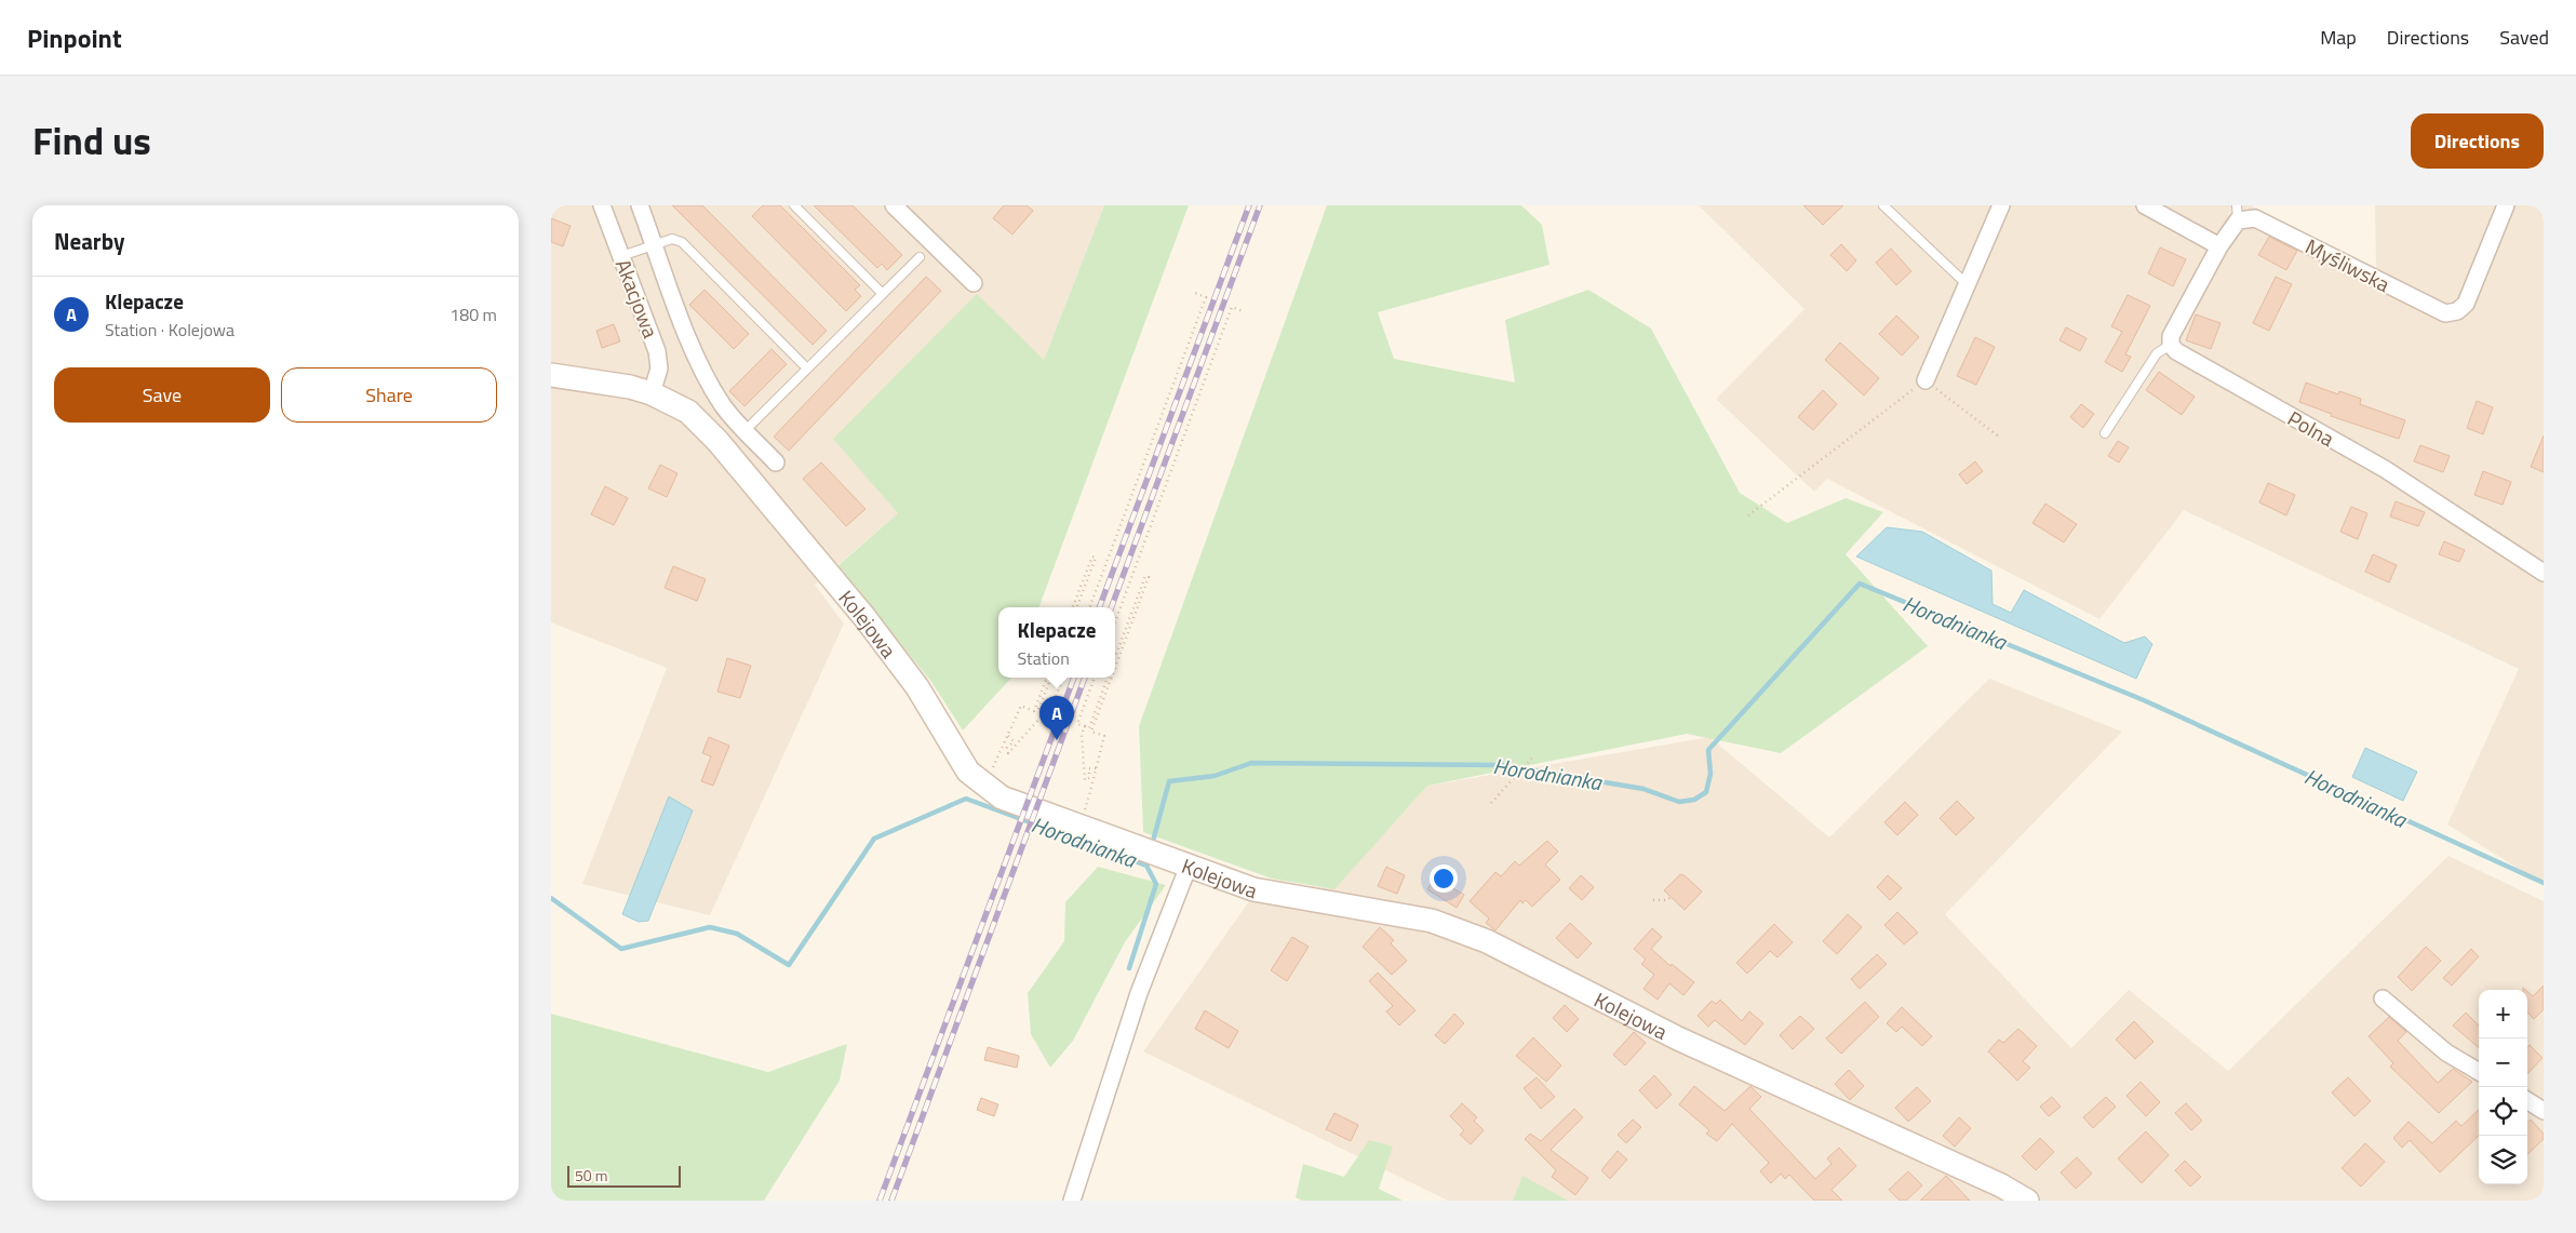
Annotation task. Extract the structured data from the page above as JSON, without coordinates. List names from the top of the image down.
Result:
{
  "streets": {
    "street": [
      "Myśliwska",
      "Akacjowa",
      "Polna",
      "Kolejowa"
    ]
  },
  "crossings": [
    ["Akacjowa", "Kolejowa"]
  ],
  "water": ["Horodnianka"],
  "scale_bar": "50 m",
  "page": {
    "header": "Pinpoint",
    "nav": ["Map", "Directions", "Saved"],
    "title": "Find us",
    "buttons": [
      "Directions",
      ["Save", "Share"]
    ],
    "heading": "Nearby",
    "list": [
      {
        "mark": "A",
        "name": "Klepacze",
        "note": "Station · Kolejowa",
        "value": "180 m"
      }
    ],
    "popup": ["Klepacze", "Station"],
    "pins": "A",
    "map_buttons": ["+", "−"],
    "scale": "50 m"
  }
}
